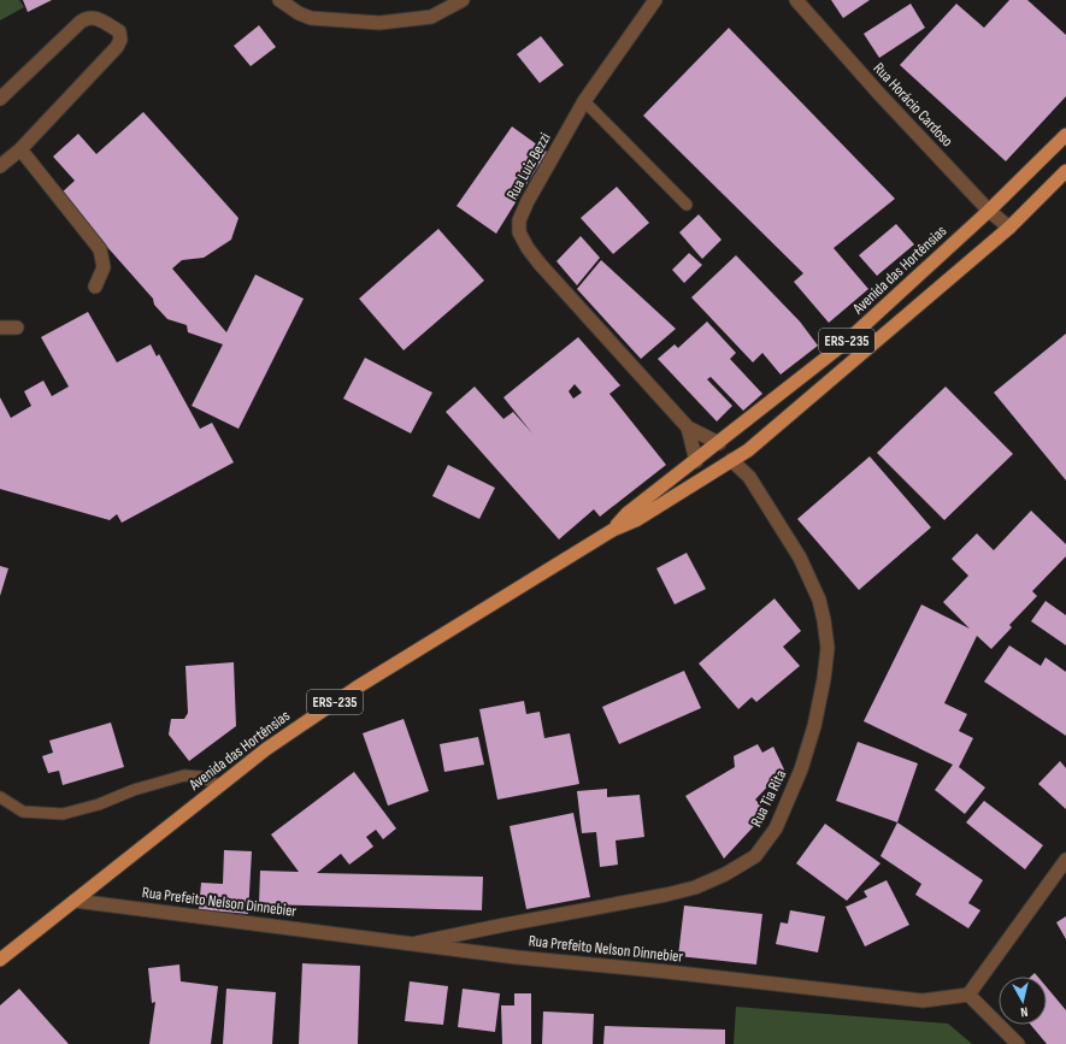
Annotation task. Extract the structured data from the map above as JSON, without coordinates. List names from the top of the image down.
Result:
{
  "streets": {
    "main road": ["Avenida das Hortênsias", "ERS-235"],
    "street": [
      "Rua Horácio Cardoso",
      "Rua Luiz Bezzi",
      "Rua Tia Rita",
      "Rua Prefeito Nelson Dinnebier"
    ]
  },
  "crossings": [
    ["Rua Horácio Cardoso", "Avenida das Hortênsias"],
    ["Rua Luiz Bezzi", "Avenida das Hortênsias"],
    ["Avenida das Hortênsias", "Rua Tia Rita"],
    ["Avenida das Hortênsias", "Rua Prefeito Nelson Dinnebier"],
    ["Rua Tia Rita", "Rua Prefeito Nelson Dinnebier"]
  ],
  "north": "bottom"
}
